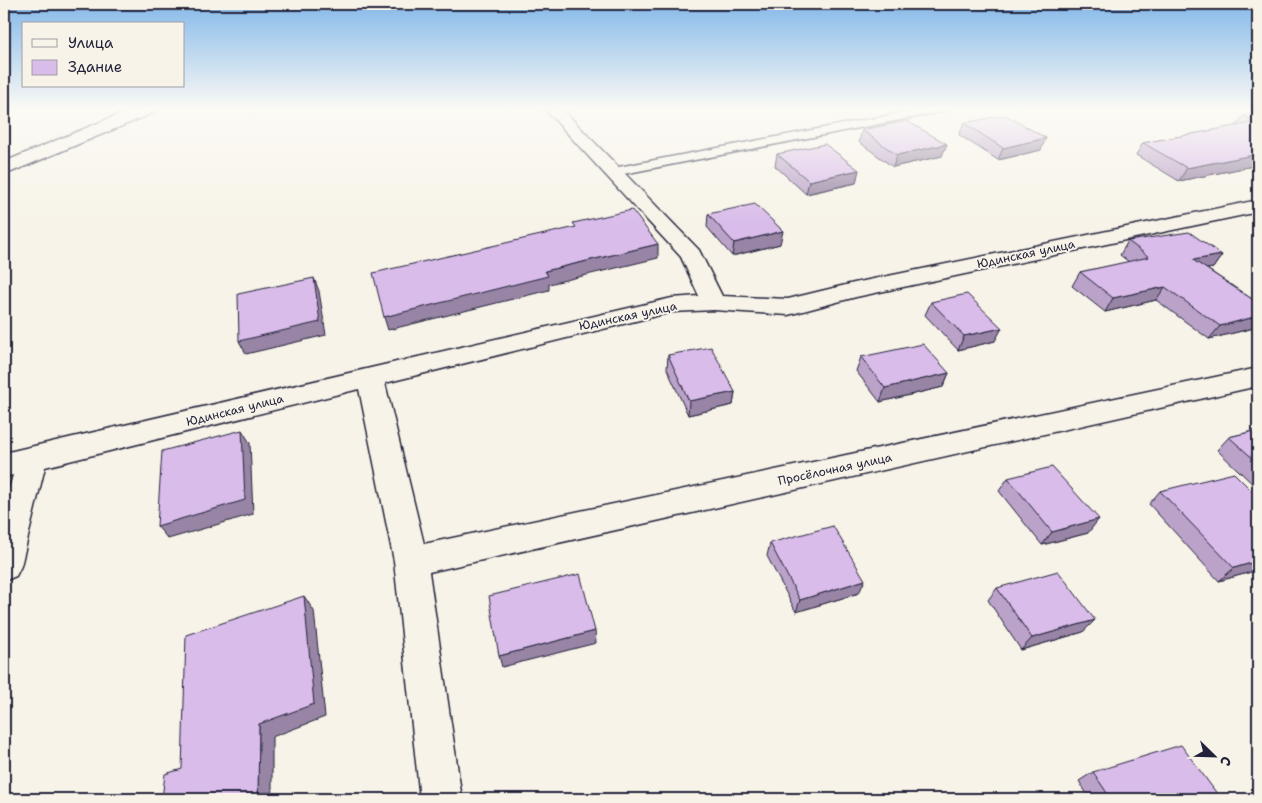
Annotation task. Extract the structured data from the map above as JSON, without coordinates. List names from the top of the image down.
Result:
{
  "streets": {
    "street": ["Юдинская улица", "Просёлочная улица"]
  },
  "legend": ["Улица", "Здание"],
  "north": "bottom right"
}
